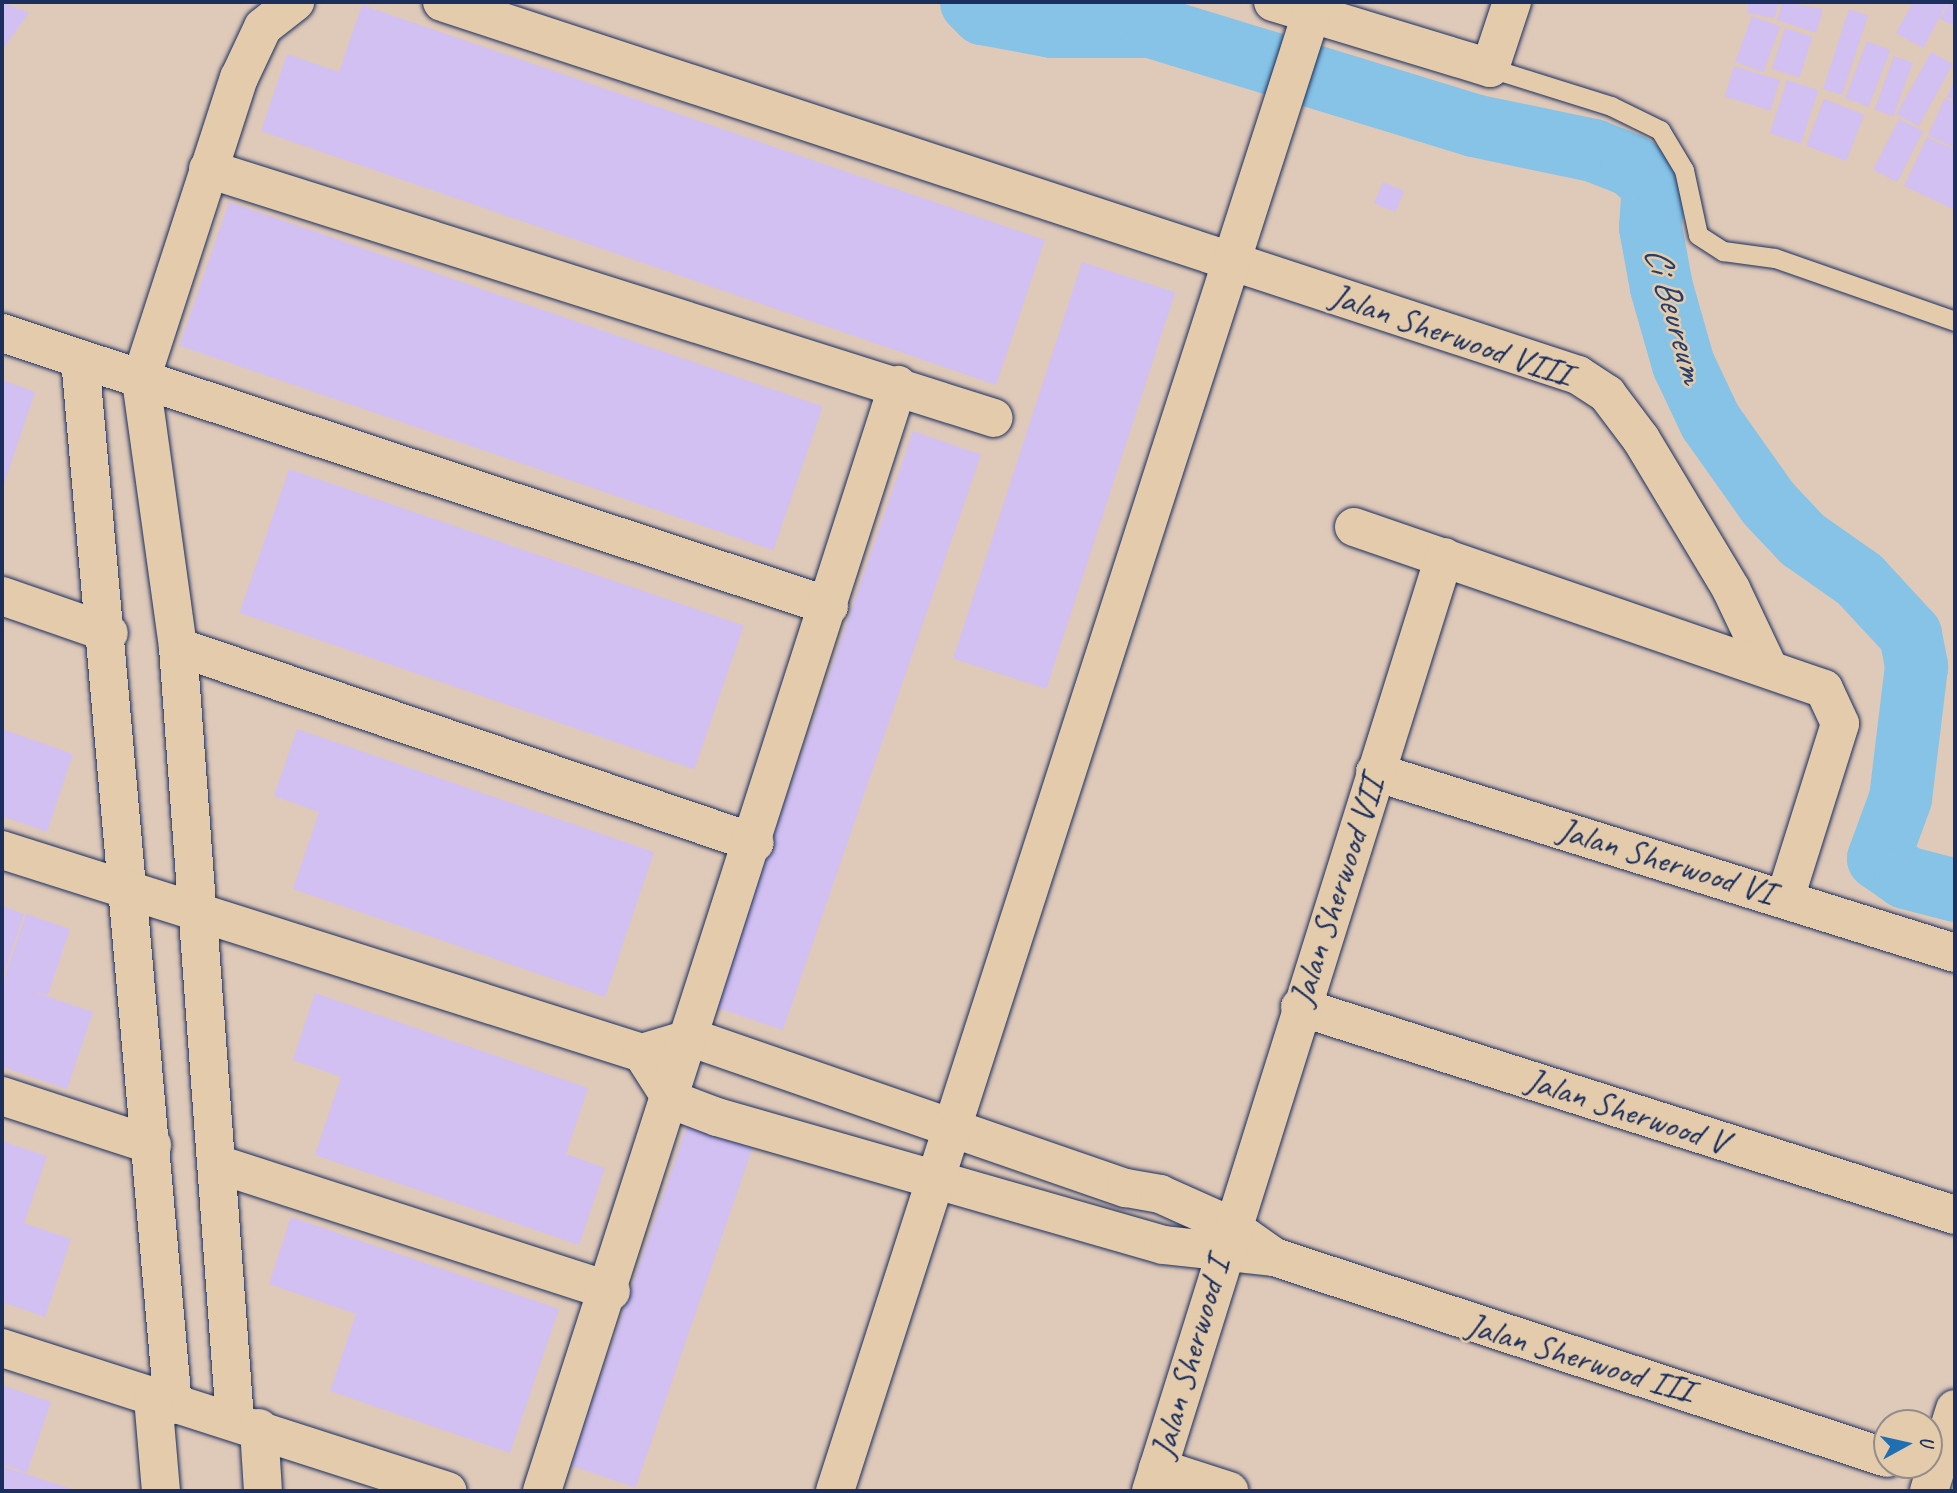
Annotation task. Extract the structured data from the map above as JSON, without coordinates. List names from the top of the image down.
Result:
{
  "streets": {
    "street": [
      "Jalan Sherwood VIII",
      "Jalan Sherwood VI",
      "Jalan Sherwood VII",
      "Jalan Sherwood V",
      "Jalan Sherwood I",
      "Jalan Sherwood III"
    ]
  },
  "crossings": [
    ["Jalan Sherwood VI", "Jalan Sherwood VII"],
    ["Jalan Sherwood VII", "Jalan Sherwood V"],
    ["Jalan Sherwood VII", "Jalan Sherwood I"],
    ["Jalan Sherwood VII", "Jalan Sherwood III"],
    ["Jalan Sherwood I", "Jalan Sherwood III"]
  ],
  "water": ["Ci Beureum"],
  "north": "right"
}
